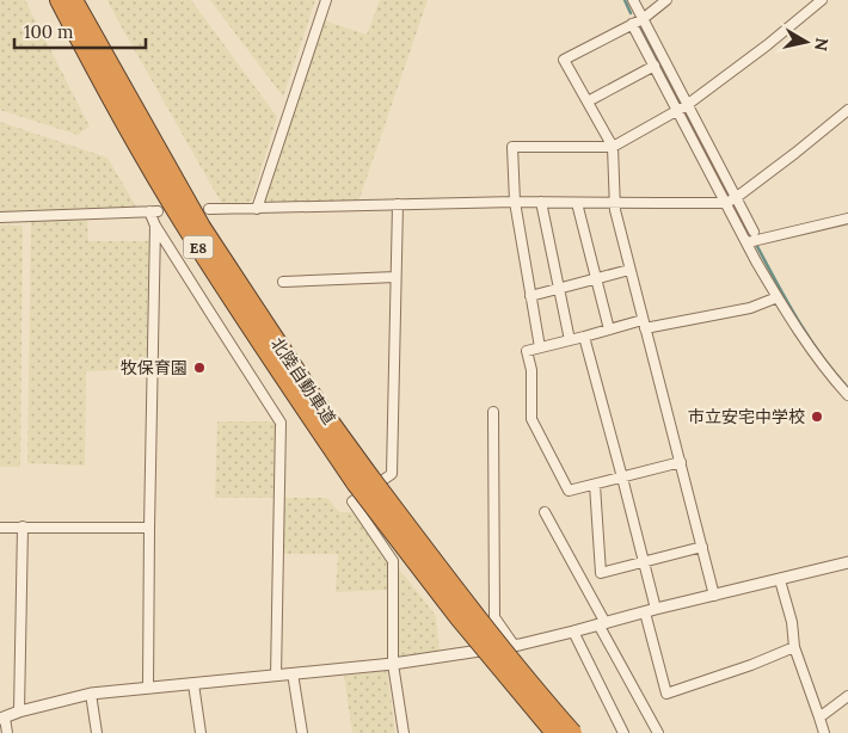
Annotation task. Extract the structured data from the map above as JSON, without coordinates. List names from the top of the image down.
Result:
{
  "streets": {
    "highway": ["E8", "北陸自動車道"]
  },
  "places": ["牧保育園", "市立安宅中学校"],
  "scale_bar": "100 m",
  "north": "right"
}
